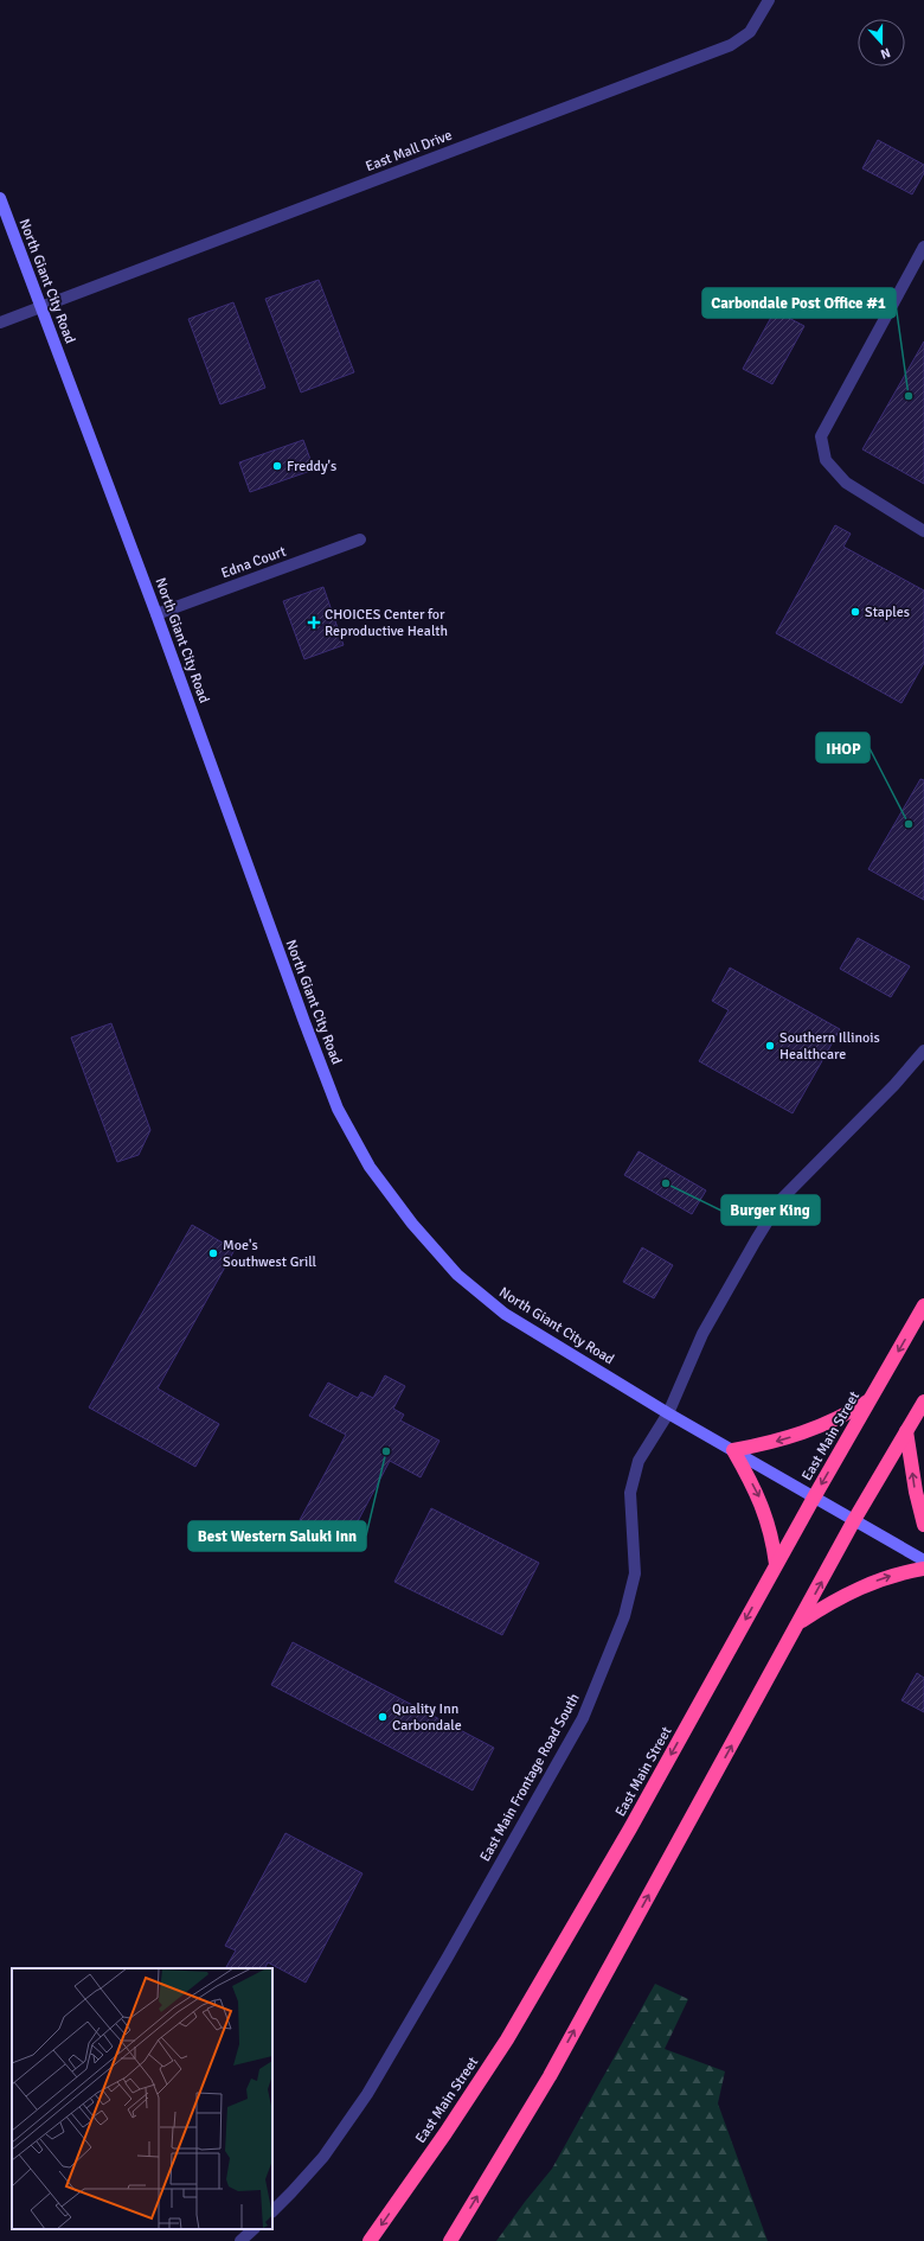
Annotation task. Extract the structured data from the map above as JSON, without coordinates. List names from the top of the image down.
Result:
{
  "streets": {
    "highway": ["East Main Street"],
    "street": [
      "East Mall Drive",
      "North Giant City Road",
      "Edna Court",
      "East Main Frontage Road South"
    ]
  },
  "crossings": [
    ["East Mall Drive", "North Giant City Road"],
    ["North Giant City Road", "Edna Court"],
    ["North Giant City Road", "East Main Street"],
    ["North Giant City Road", "East Main Frontage Road South"]
  ],
  "places": {
    "other": [
      "Carbondale Post Office #1",
      "Freddy's",
      "Staples",
      "IHOP",
      "Southern Illinois Healthcare",
      "Burger King",
      "Moe's Southwest Grill",
      "Best Western Saluki Inn",
      "Quality Inn Carbondale"
    ],
    "health": ["CHOICES Center for Reproductive Health"]
  },
  "north": "bottom"
}
